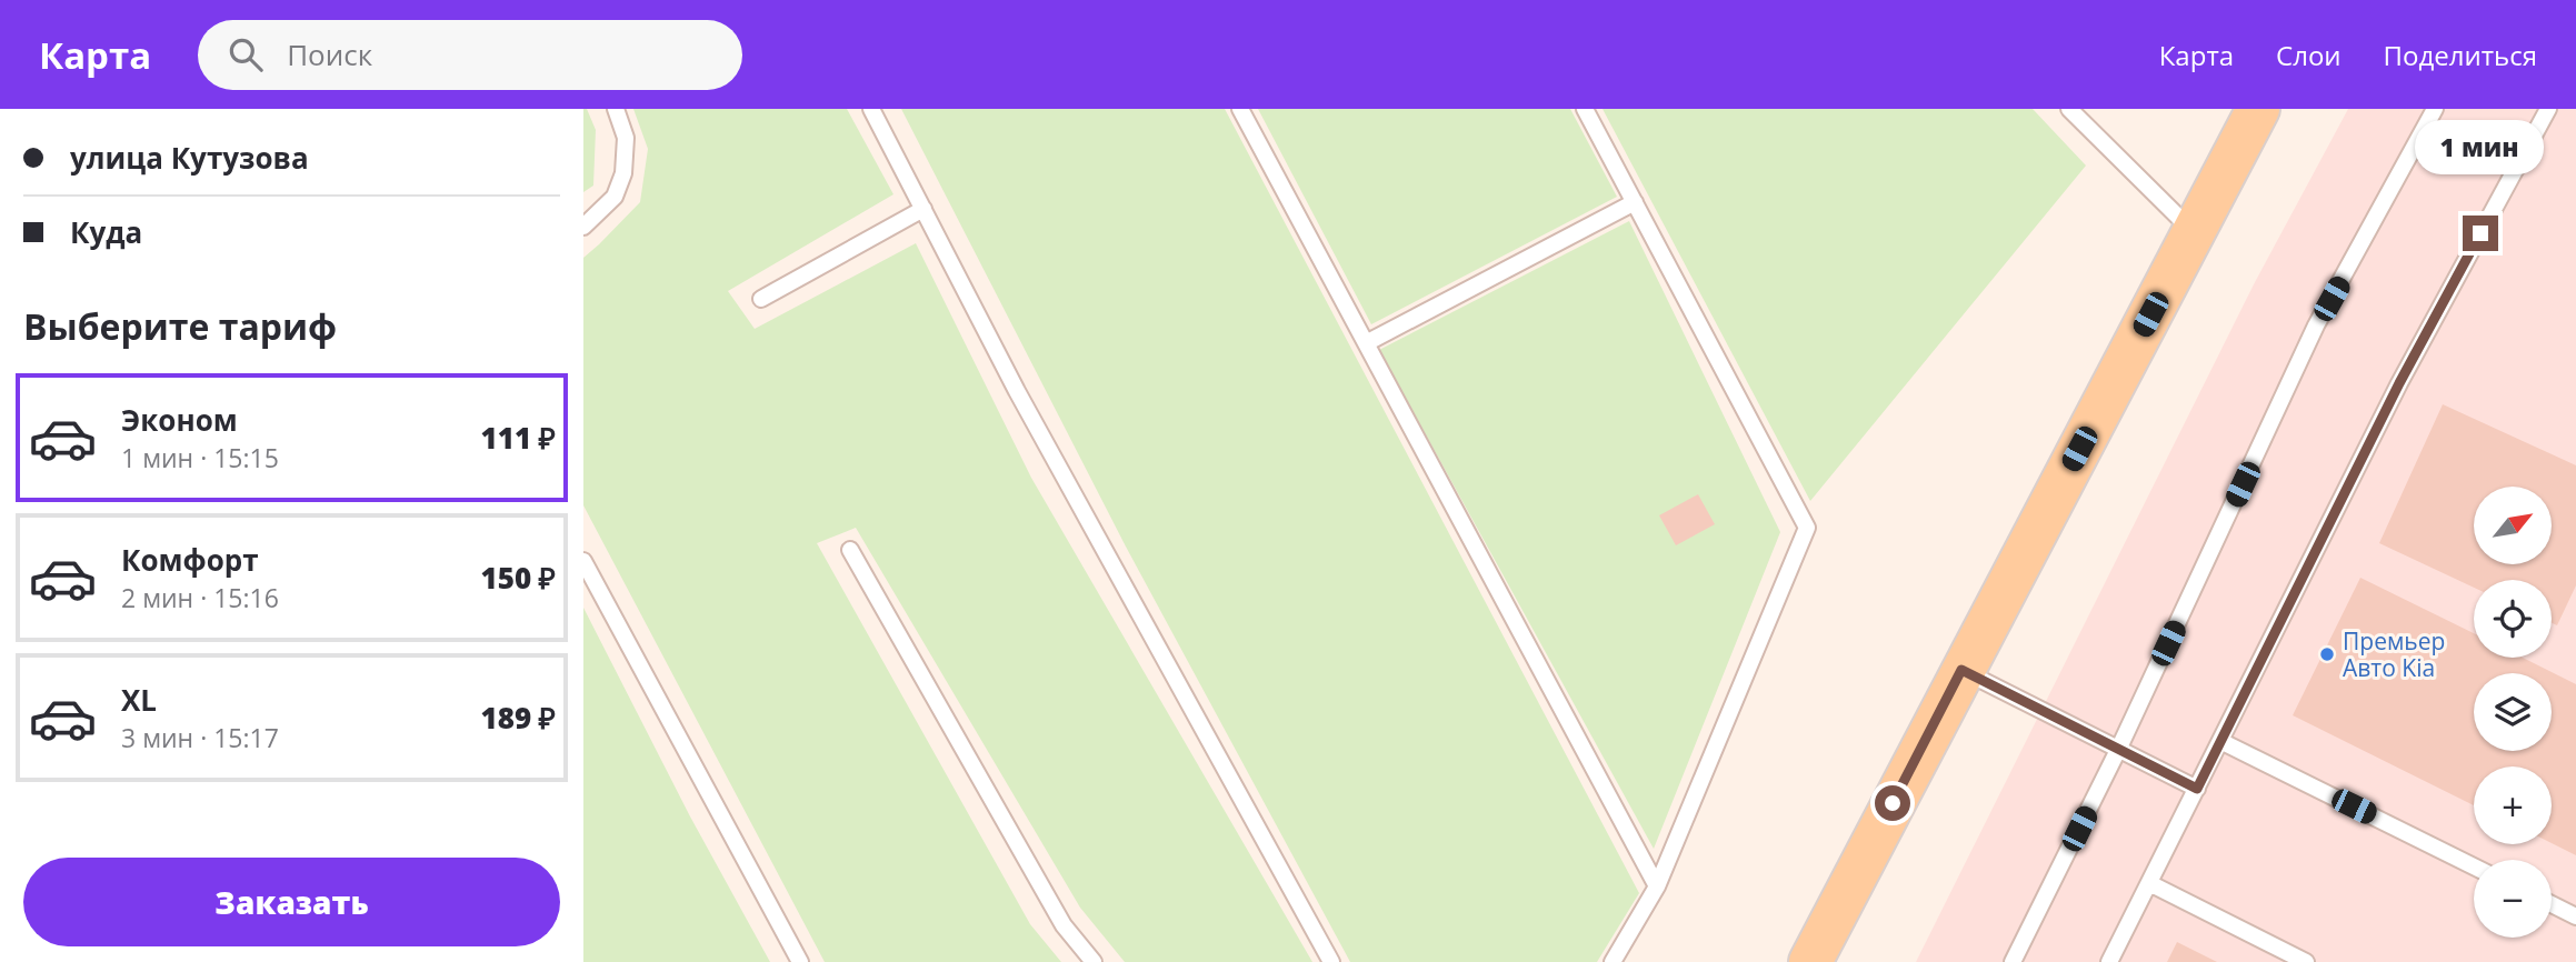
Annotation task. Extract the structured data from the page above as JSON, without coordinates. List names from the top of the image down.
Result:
{
  "places": ["Премьер Авто Kia"],
  "north": "top right",
  "page": {
    "header": "Карта",
    "search": "Поиск",
    "nav": ["Карта", "Слои", "Поделиться"],
    "banner": ["улица Кутузова", "Куда"],
    "bubble": "1 мин",
    "heading": "Выберите тариф",
    "list": [
      {
        "name": "Эконом",
        "note": "1 мин · 15:15",
        "value": "111 ₽"
      },
      {
        "name": "Комфорт",
        "note": "2 мин · 15:16",
        "value": "150 ₽"
      },
      {
        "name": "XL",
        "note": "3 мин · 15:17",
        "value": "189 ₽"
      }
    ],
    "map_buttons": ["+", "−"],
    "buttons": "Заказать"
  }
}
